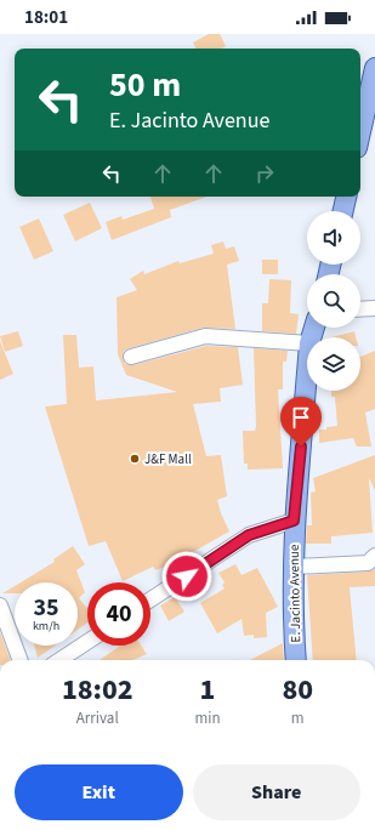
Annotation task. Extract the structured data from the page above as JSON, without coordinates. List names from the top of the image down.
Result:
{
  "streets": {
    "main road": ["E. Jacinto Avenue"]
  },
  "places": ["J&F Mall"],
  "page": {
    "status": "18:01",
    "turn": ["50 m", "E. Jacinto Avenue"],
    "speed": "35 km/h",
    "limit": "40",
    "eta": [
      "18:02",
      "Arrival",
      "1",
      "min",
      "80",
      "m"
    ],
    "buttons": ["Exit", "Share"]
  }
}
